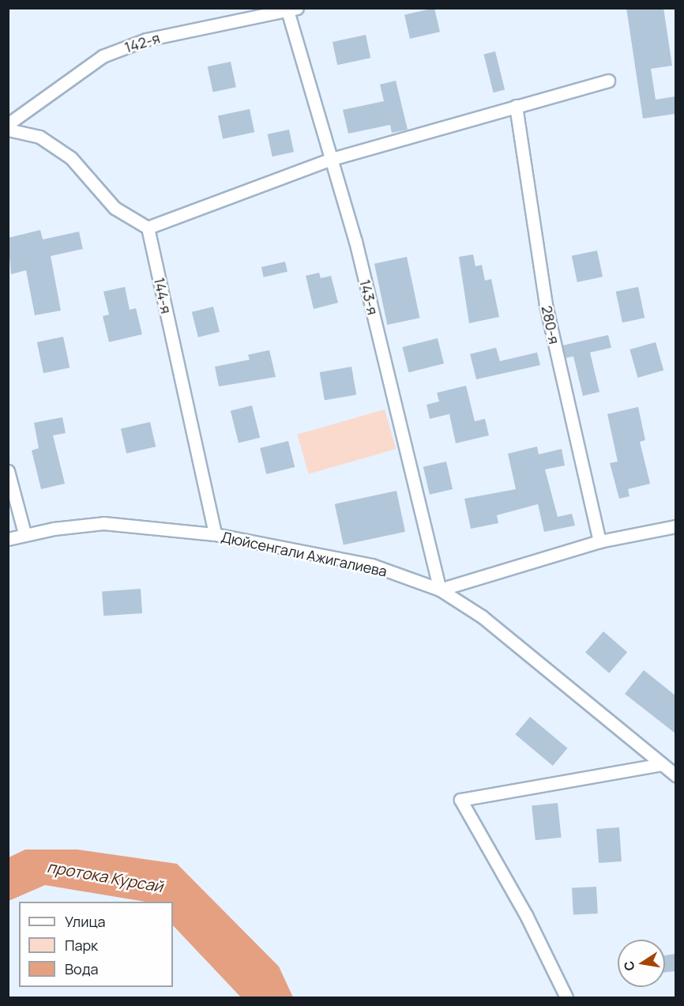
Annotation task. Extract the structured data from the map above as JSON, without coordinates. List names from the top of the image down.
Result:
{
  "streets": {
    "street": [
      "142-я",
      "144-я",
      "143-я",
      "280-я",
      "Дюйсенгали Ажигалиева"
    ]
  },
  "crossings": [
    ["142-я", "143-я"],
    ["144-я", "Дюйсенгали Ажигалиева"],
    ["143-я", "Дюйсенгали Ажигалиева"]
  ],
  "water": ["протока Курсай"],
  "legend": ["Улица", "Парк", "Вода"],
  "north": "left"
}
